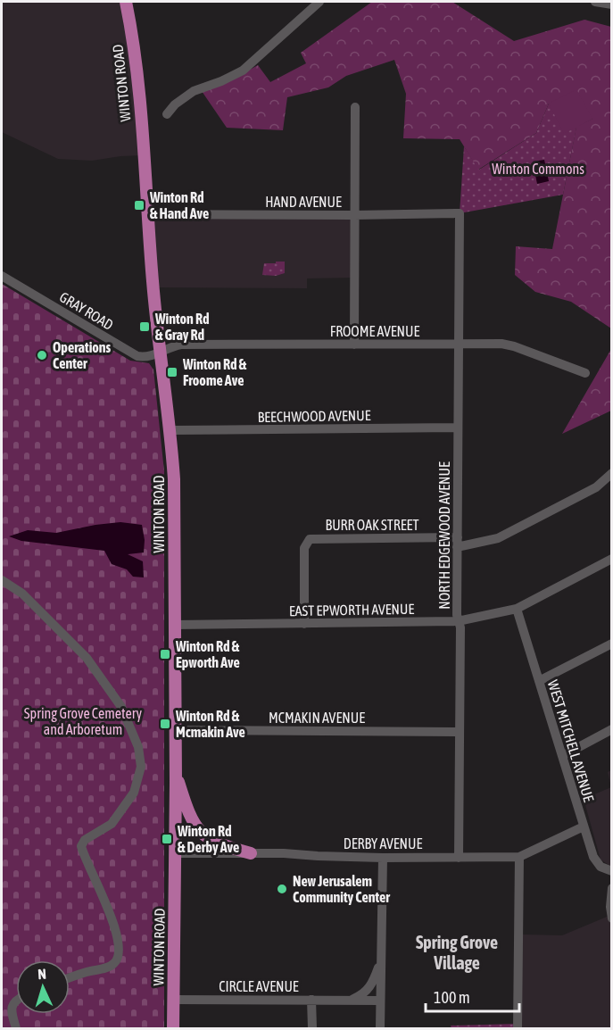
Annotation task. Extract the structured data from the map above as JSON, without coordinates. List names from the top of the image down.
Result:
{
  "streets": {
    "main road": ["WINTON ROAD"],
    "street": [
      "HAND AVENUE",
      "GRAY ROAD",
      "FROOME AVENUE",
      "BEECHWOOD AVENUE",
      "BURR OAK STREET",
      "NORTH EDGEWOOD AVENUE",
      "EAST EPWORTH AVENUE",
      "MCMAKIN AVENUE",
      "WEST MITCHELL AVENUE",
      "DERBY AVENUE",
      "CIRCLE AVENUE"
    ]
  },
  "crossings": [
    ["WINTON ROAD", "HAND AVENUE"],
    ["WINTON ROAD", "GRAY ROAD"],
    ["WINTON ROAD", "FROOME AVENUE"],
    ["WINTON ROAD", "BEECHWOOD AVENUE"],
    ["WINTON ROAD", "EAST EPWORTH AVENUE"],
    ["WINTON ROAD", "MCMAKIN AVENUE"],
    ["WINTON ROAD", "DERBY AVENUE"],
    ["WINTON ROAD", "CIRCLE AVENUE"],
    ["HAND AVENUE", "NORTH EDGEWOOD AVENUE"],
    ["GRAY ROAD", "FROOME AVENUE"],
    ["FROOME AVENUE", "NORTH EDGEWOOD AVENUE"],
    ["BEECHWOOD AVENUE", "NORTH EDGEWOOD AVENUE"],
    ["BURR OAK STREET", "NORTH EDGEWOOD AVENUE"],
    ["BURR OAK STREET", "EAST EPWORTH AVENUE"],
    ["NORTH EDGEWOOD AVENUE", "EAST EPWORTH AVENUE"],
    ["NORTH EDGEWOOD AVENUE", "MCMAKIN AVENUE"],
    ["NORTH EDGEWOOD AVENUE", "DERBY AVENUE"],
    ["EAST EPWORTH AVENUE", "WEST MITCHELL AVENUE"],
    ["WEST MITCHELL AVENUE", "DERBY AVENUE"],
    ["DERBY AVENUE", "CIRCLE AVENUE"]
  ],
  "districts": ["Spring Grove Village"],
  "parks": ["Winton Commons", "Spring Grove Cemetery and Arboretum"],
  "places": {
    "transit": [
      "Winton Rd & Hand Ave",
      "Winton Rd & Gray Rd",
      "Winton Rd & Froome Ave",
      "Winton Rd & Epworth Ave",
      "Winton Rd & Mcmakin Ave",
      "Winton Rd & Derby Ave"
    ],
    "other": ["Operations Center", "New Jerusalem Community Center"]
  },
  "scale_bar": "100 m",
  "north": "top"
}
